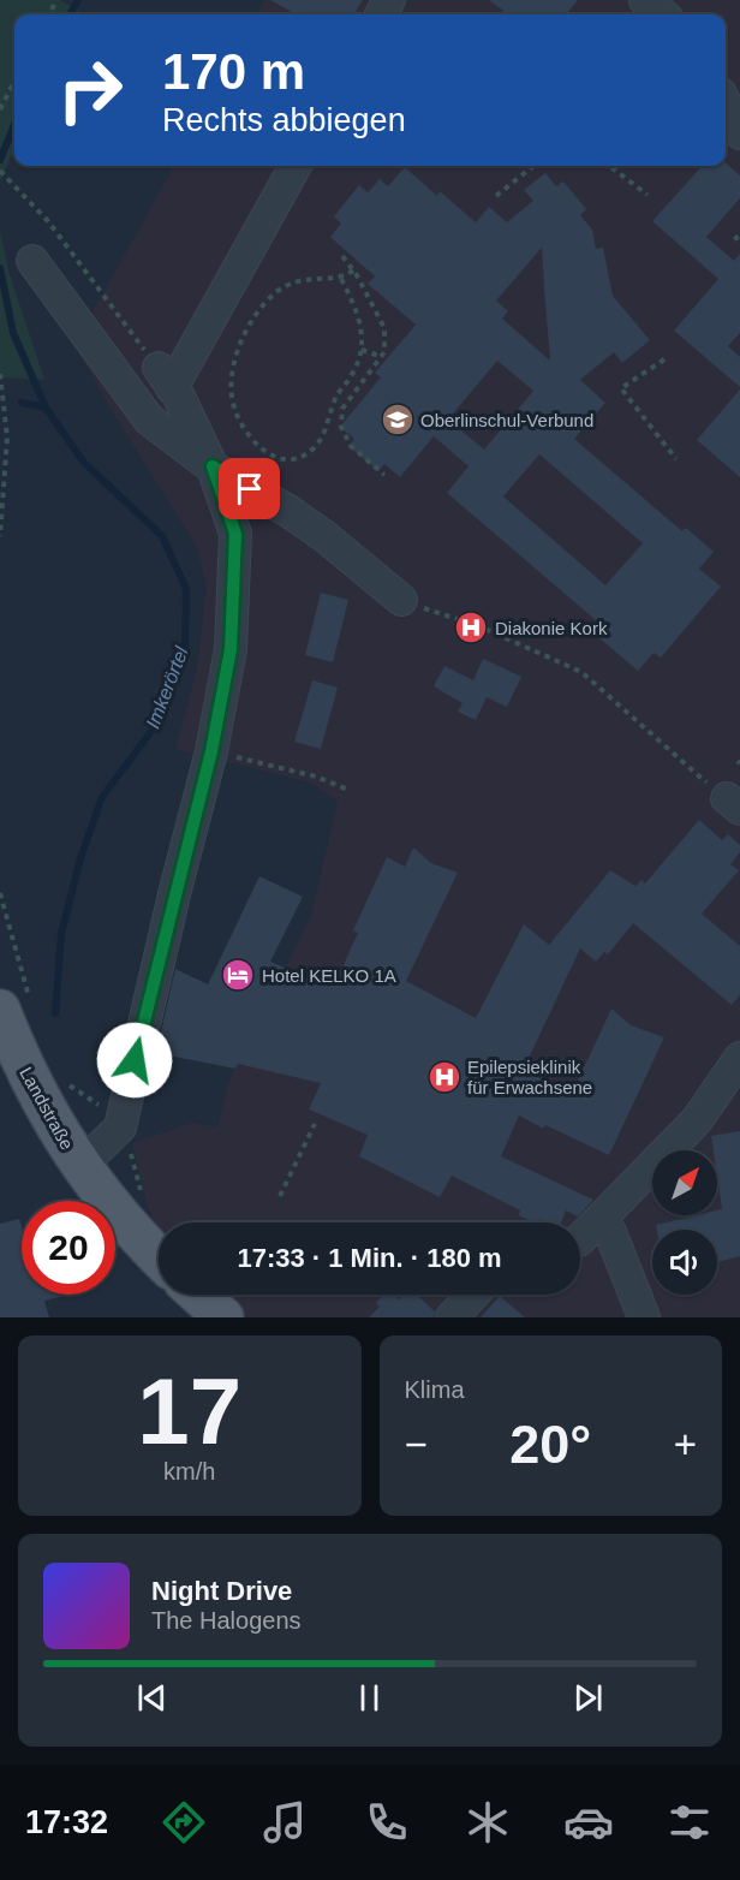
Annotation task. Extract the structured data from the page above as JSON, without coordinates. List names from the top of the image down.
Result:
{
  "streets": {
    "main road": ["Landstraße"]
  },
  "water": ["Imkerörtel"],
  "places": {
    "school or university": ["Oberlinschul-Verbund"],
    "hospital": ["Diakonie Kork", "Epilepsieklinik für Erwachsene"],
    "hotel": ["Hotel KELKO 1A"]
  },
  "north": "top right",
  "page": {
    "turn": ["170 m", "Rechts abbiegen"],
    "limit": "20",
    "trip": "17:33 · 1 Min. · 180 m",
    "tile": [
      ["17", "km/h"],
      "Klima"
    ],
    "heat": ["−", "20°", "+"],
    "song": ["Night Drive", "The Halogens"],
    "tabs": "17:32"
  }
}
